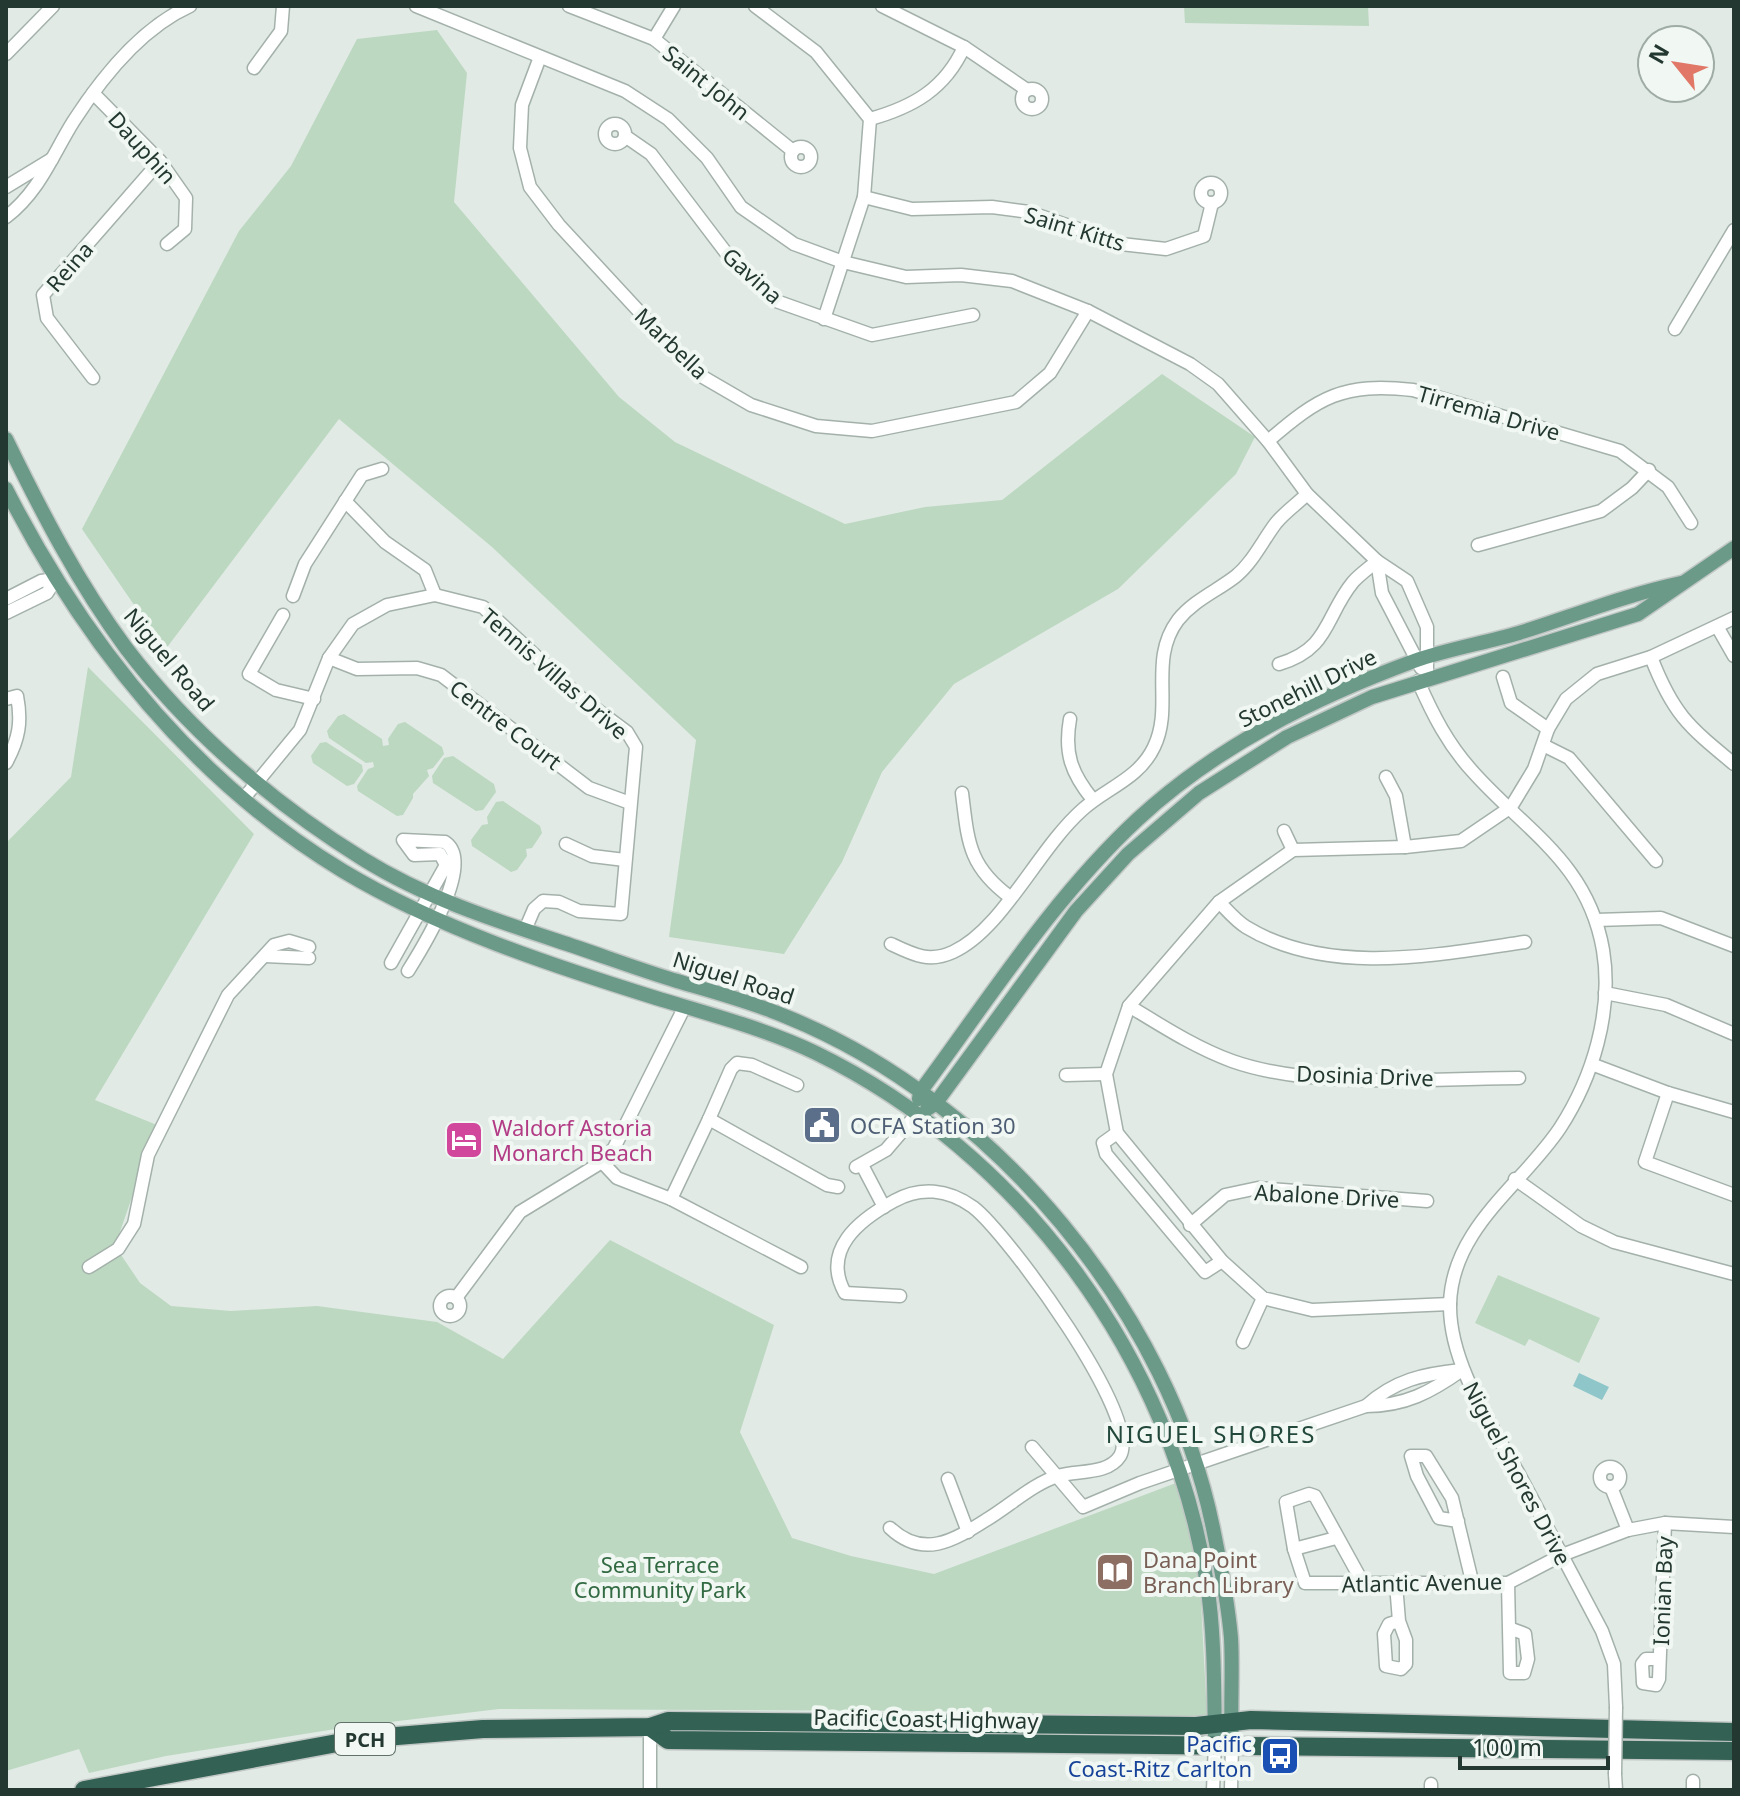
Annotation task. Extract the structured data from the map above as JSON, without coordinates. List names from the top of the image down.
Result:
{
  "streets": {
    "highway": ["Pacific Coast Highway", "PCH"],
    "main road": ["Niguel Road", "Stonehill Drive"],
    "street": [
      "Saint John",
      "Dauphin",
      "Saint Kitts",
      "Reina",
      "Gavina",
      "Marbella",
      "Tirremia Drive",
      "Tennis Villas Drive",
      "Centre Court",
      "Dosinia Drive",
      "Abalone Drive",
      "Niguel Shores Drive",
      "Atlantic Avenue",
      "Ionian Bay"
    ]
  },
  "crossings": [
    ["Dauphin", "Reina"],
    ["Niguel Road", "Tennis Villas Drive"],
    ["Niguel Road", "Stonehill Drive"],
    ["Niguel Road", "Pacific Coast Highway"],
    ["Tennis Villas Drive", "Centre Court"],
    ["Stonehill Drive", "Niguel Shores Drive"],
    ["Niguel Shores Drive", "Atlantic Avenue"],
    ["Atlantic Avenue", "Ionian Bay"]
  ],
  "districts": ["NIGUEL SHORES"],
  "parks": ["Sea Terrace Community Park"],
  "places": {
    "public building": ["OCFA Station 30"],
    "hotel": ["Waldorf Astoria Monarch Beach"],
    "library": ["Dana Point Branch Library"],
    "bus stop": ["Pacific Coast-Ritz Carlton"]
  },
  "scale_bar": "100 m",
  "north": "top left"
}
